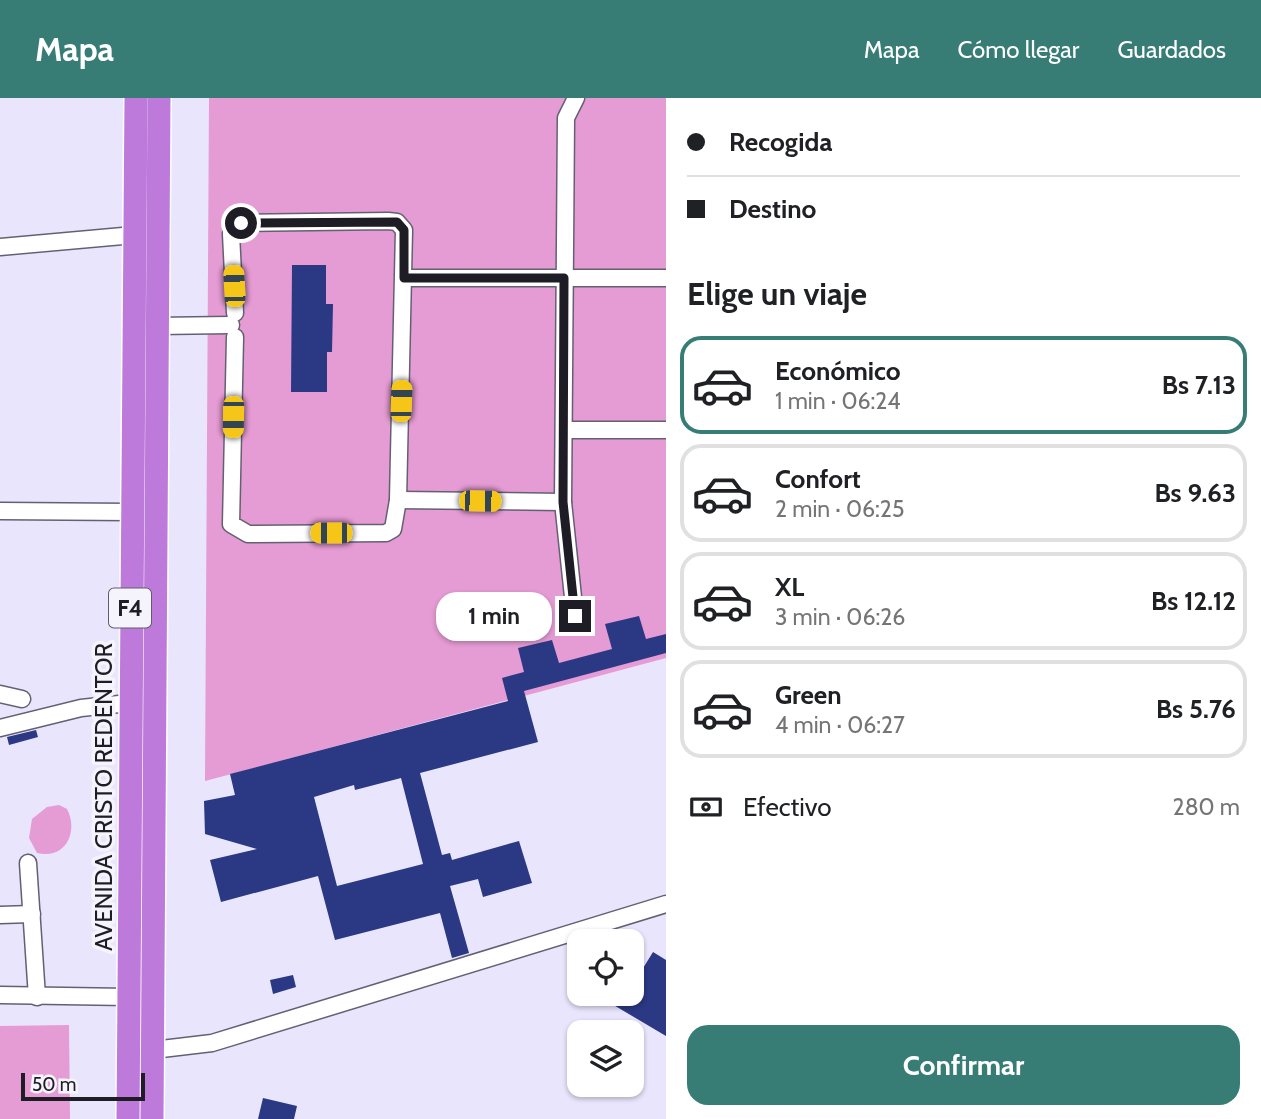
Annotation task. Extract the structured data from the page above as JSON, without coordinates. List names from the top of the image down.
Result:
{
  "streets": {
    "highway": ["F4", "AVENIDA CRISTO REDENTOR"]
  },
  "scale_bar": "50 m",
  "page": {
    "header": "Mapa",
    "nav": ["Mapa", "Cómo llegar", "Guardados"],
    "banner": ["Recogida", "Destino"],
    "heading": "Elige un viaje",
    "list": [
      {
        "name": "Económico",
        "note": "1 min · 06:24",
        "value": "Bs 7.13"
      },
      {
        "name": "Confort",
        "note": "2 min · 06:25",
        "value": "Bs 9.63"
      },
      {
        "name": "XL",
        "note": "3 min · 06:26",
        "value": "Bs 12.12"
      },
      {
        "name": "Green",
        "note": "4 min · 06:27",
        "value": "Bs 5.76"
      }
    ],
    "bubble": "1 min",
    "pay": ["Efectivo", "280 m"],
    "buttons": "Confirmar",
    "scale": "50 m"
  }
}
